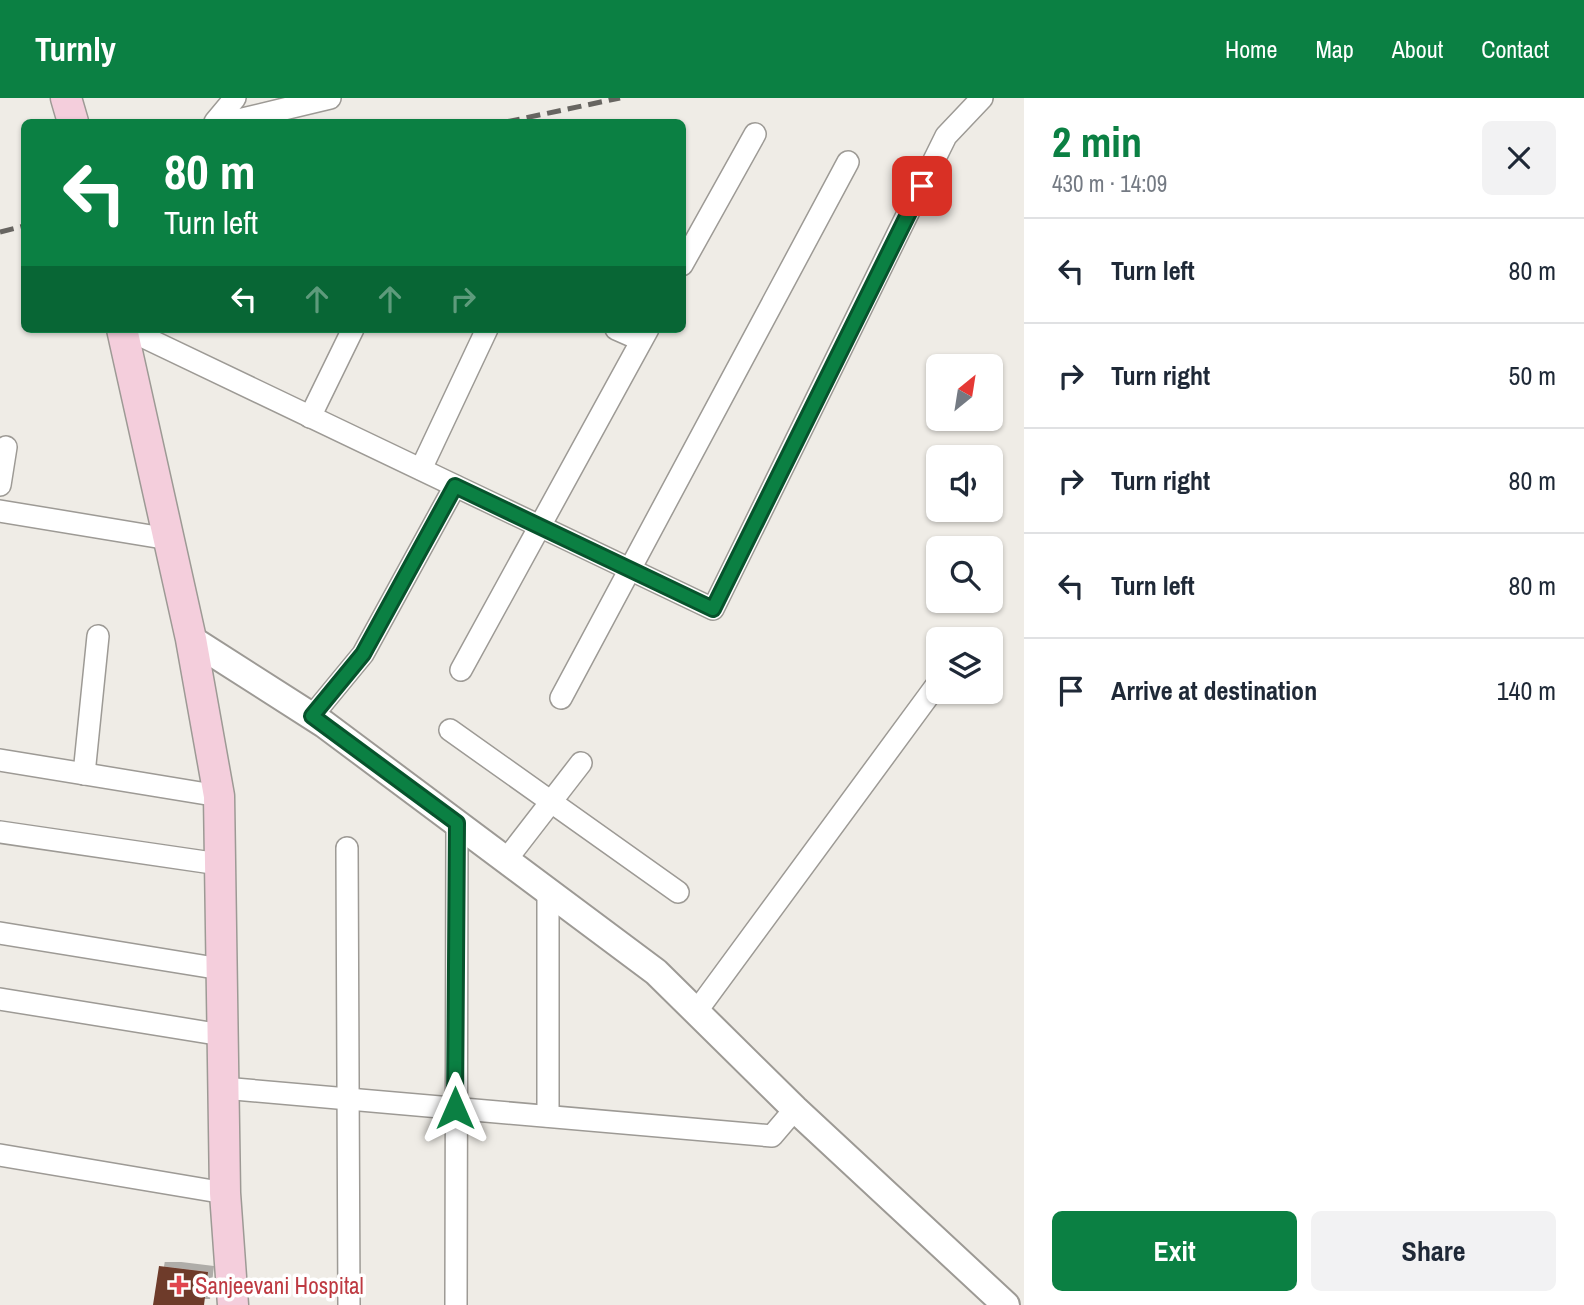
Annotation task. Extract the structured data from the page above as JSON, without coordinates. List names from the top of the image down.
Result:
{
  "places": {
    "health": ["Sanjeevani Hospital"]
  },
  "north": "top right",
  "page": {
    "header": "Turnly",
    "nav": [
      "Home",
      "Map",
      "About",
      "Contact"
    ],
    "heading": ["2 min", "430 m · 14:09"],
    "turn": ["80 m", "Turn left"],
    "list": [
      {
        "name": "Turn left",
        "value": "80 m"
      },
      {
        "name": "Turn right",
        "value": "50 m"
      },
      {
        "name": "Turn right",
        "value": "80 m"
      },
      {
        "name": "Turn left",
        "value": "80 m"
      },
      {
        "name": "Arrive at destination",
        "value": "140 m"
      }
    ],
    "buttons": ["Exit", "Share"]
  }
}
